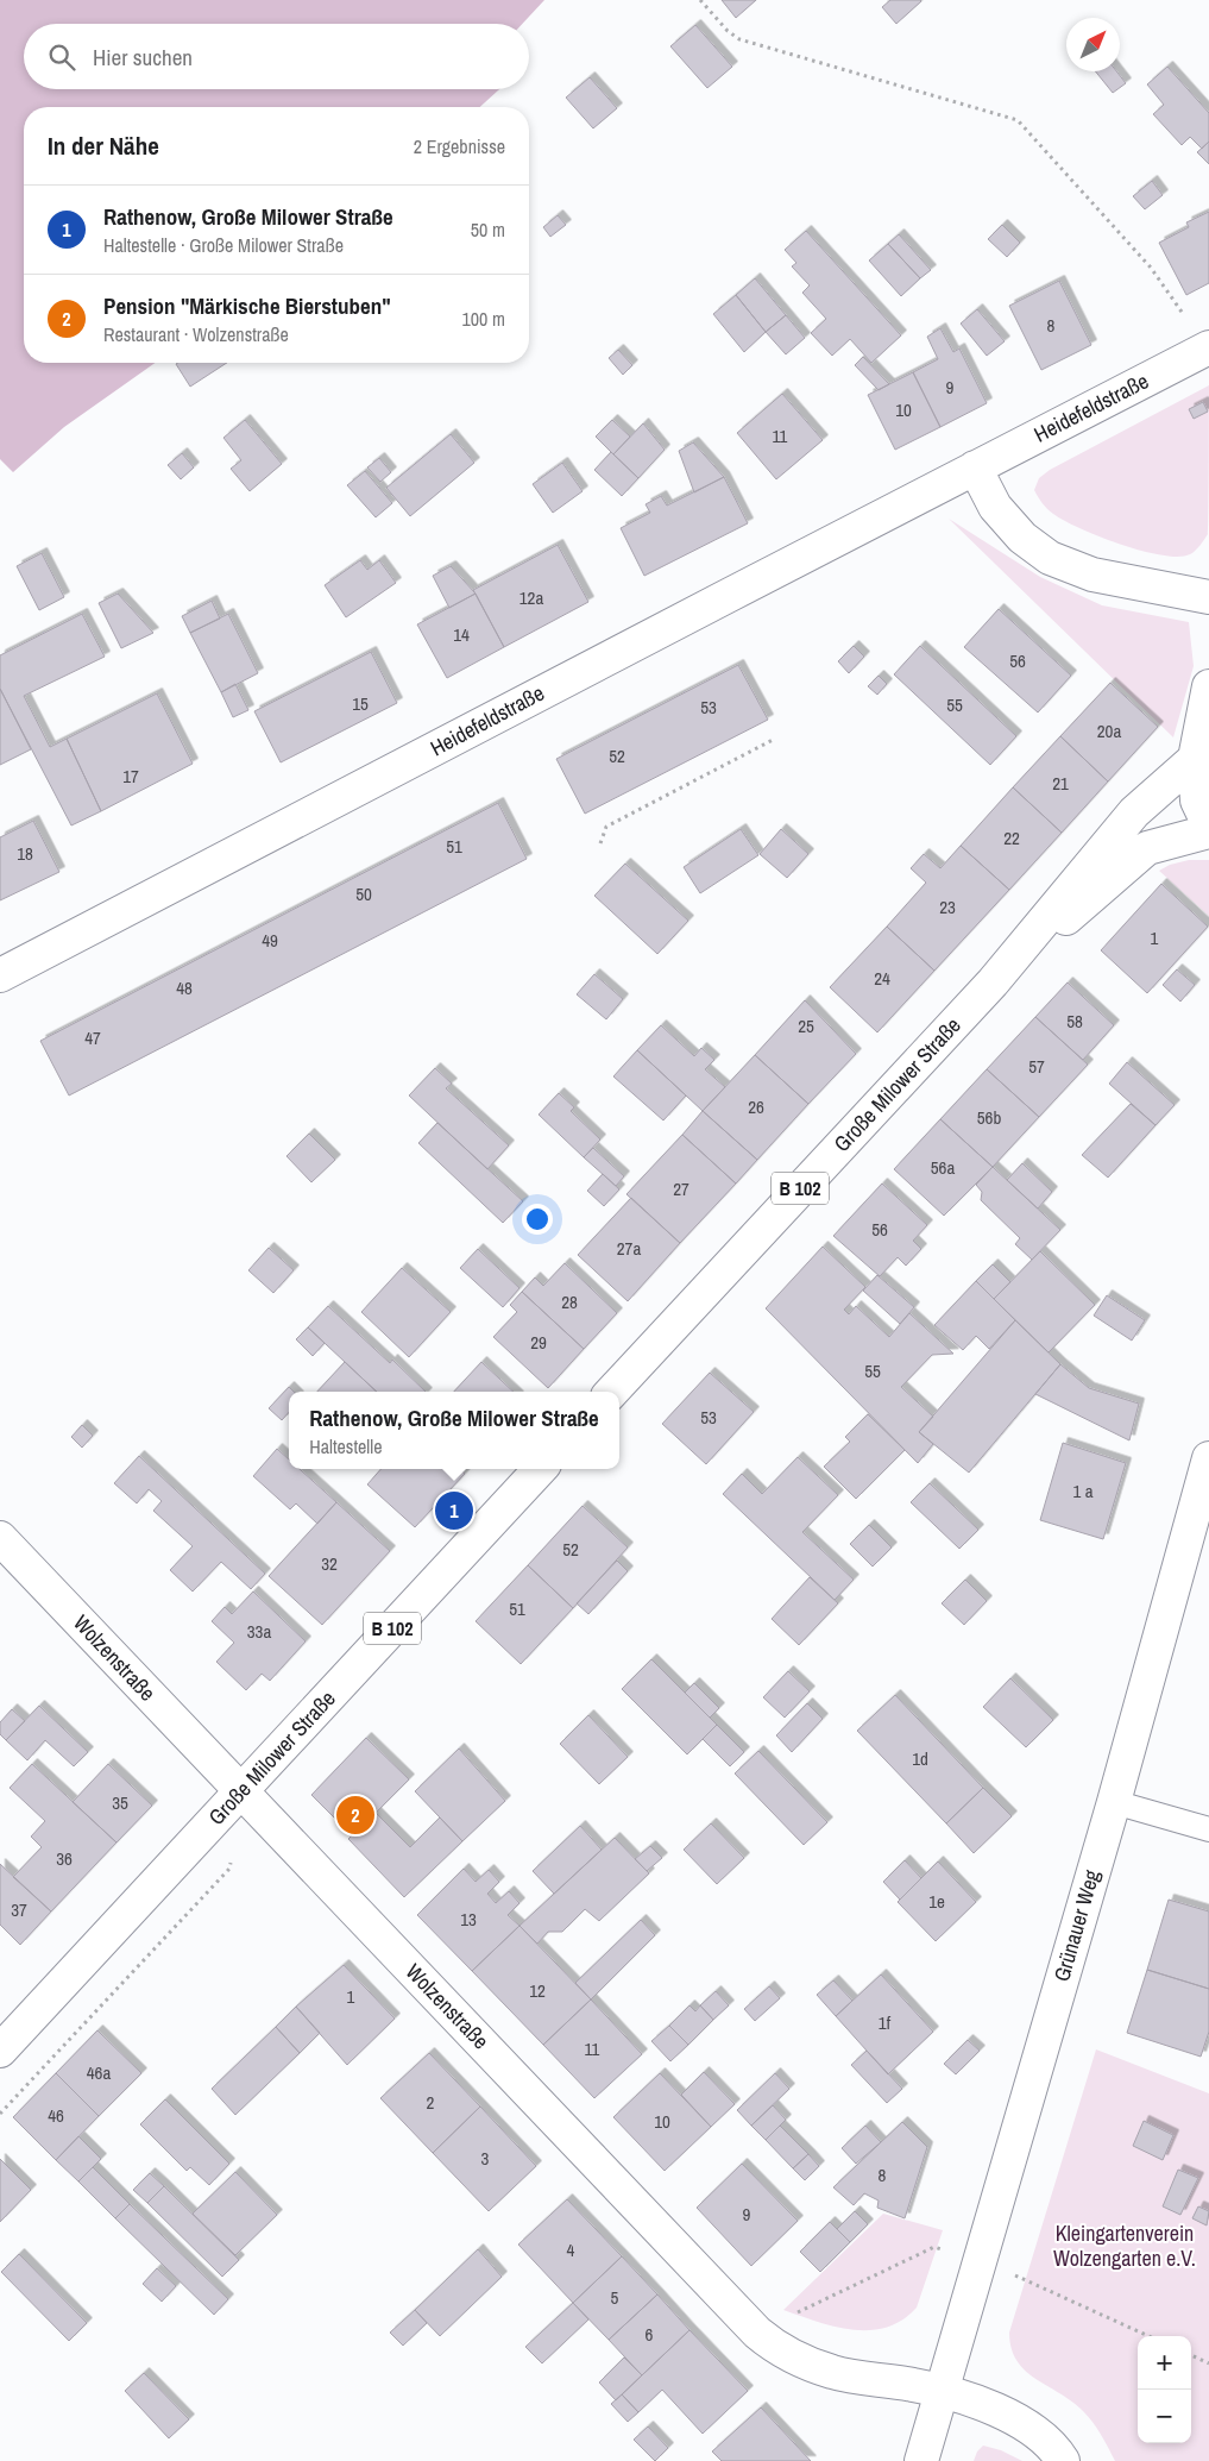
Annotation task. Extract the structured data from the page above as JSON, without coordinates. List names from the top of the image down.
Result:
{
  "streets": {
    "main road": [
      "Heidefeldstraße",
      "Große Milower Straße",
      "B 102",
      "Wolzenstraße",
      "Grünauer Weg"
    ]
  },
  "crossings": [
    ["Große Milower Straße", "Wolzenstraße"],
    ["Wolzenstraße", "Grünauer Weg"]
  ],
  "parks": ["Kleingartenverein Wolzengarten e.V."],
  "house_numbers": [
    "8",
    "9",
    "10",
    "11",
    "12a",
    "14",
    "56",
    "15",
    "55",
    "53",
    "20a",
    "52",
    "17",
    "21",
    "22",
    "51",
    "18",
    "50",
    "23",
    "1",
    "49",
    "24",
    "48",
    "58",
    "25",
    "47",
    "57",
    "26",
    "56b",
    "56a",
    "27",
    "56",
    "27a",
    "28",
    "29",
    "55",
    "53",
    "1 a",
    "52",
    "32",
    "51",
    "33a",
    "1d",
    "35",
    "36",
    "1e",
    "37",
    "13",
    "12",
    "1",
    "1f",
    "11",
    "46a",
    "2",
    "46",
    "10",
    "3",
    "8",
    "9",
    "4",
    "5",
    "6"
  ],
  "north": "top right",
  "page": {
    "search": "Hier suchen",
    "heading": ["In der Nähe", "2 Ergebnisse"],
    "list": [
      {
        "mark": "1",
        "name": "Rathenow, Große Milower Straße",
        "note": "Haltestelle · Große Milower Straße",
        "value": "50 m"
      },
      {
        "mark": "2",
        "name": "Pension \"Märkische Bierstuben\"",
        "note": "Restaurant · Wolzenstraße",
        "value": "100 m"
      }
    ],
    "popup": ["Rathenow, Große Milower Straße", "Haltestelle"],
    "pins": ["1", "2"],
    "map_buttons": ["+", "−"]
  }
}
